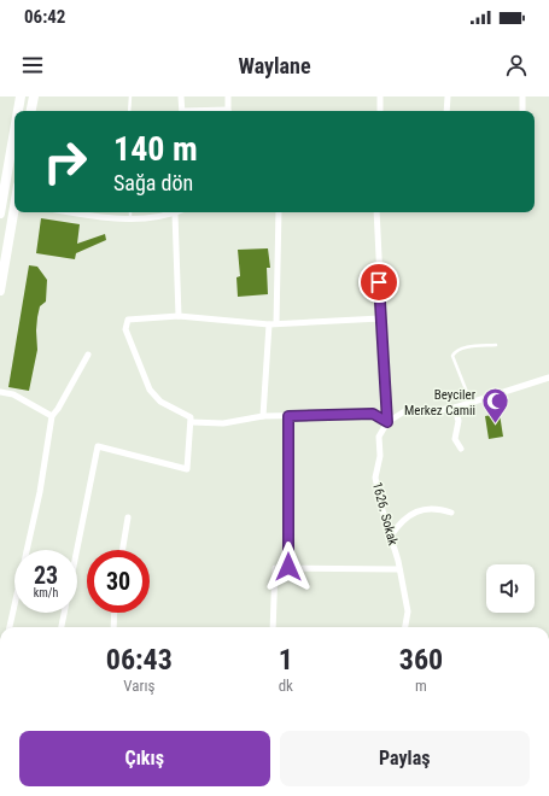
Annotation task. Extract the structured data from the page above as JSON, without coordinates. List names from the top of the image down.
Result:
{
  "streets": {
    "street": ["1626. Sokak"]
  },
  "places": {
    "mosque": ["Beyciler Merkez Camii"]
  },
  "page": {
    "status": "06:42",
    "header": "Waylane",
    "turn": ["140 m", "Sağa dön"],
    "speed": "23 km/h",
    "limit": "30",
    "eta": [
      "06:43",
      "Varış",
      "1",
      "dk",
      "360",
      "m"
    ],
    "buttons": ["Çıkış", "Paylaş"]
  }
}
